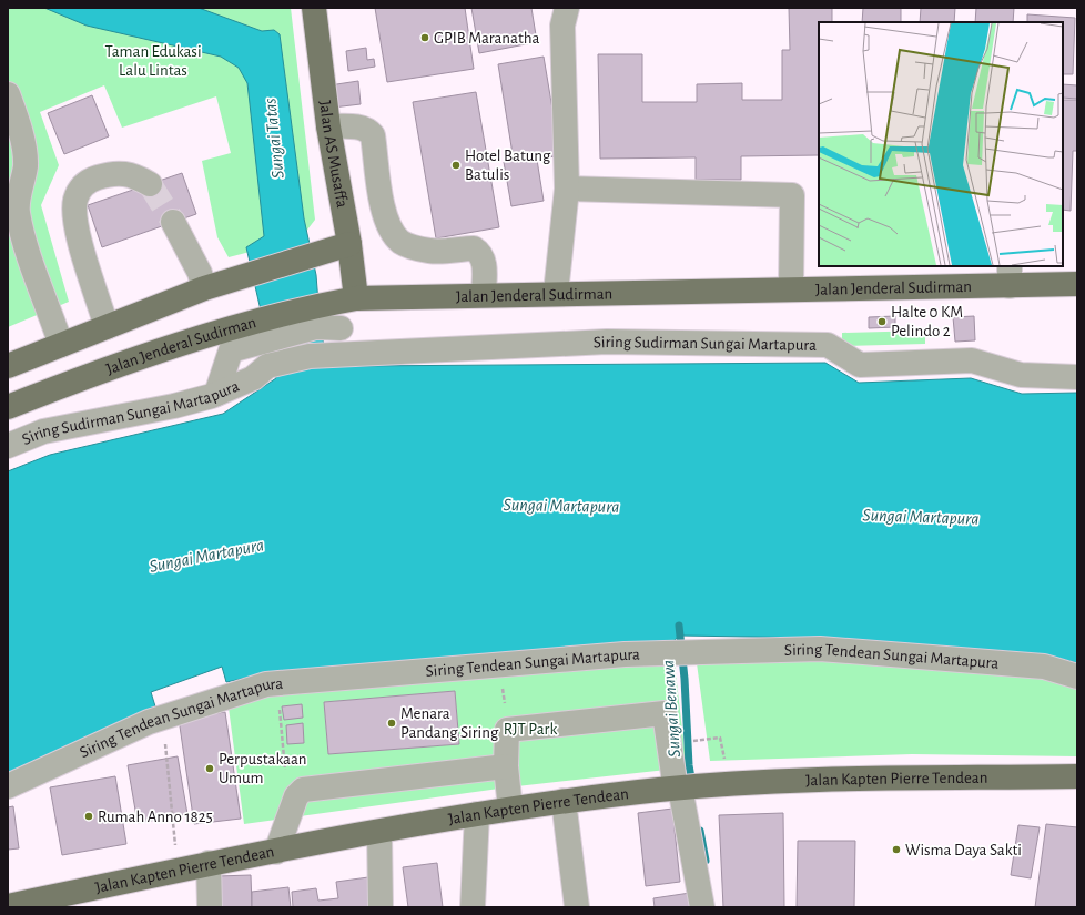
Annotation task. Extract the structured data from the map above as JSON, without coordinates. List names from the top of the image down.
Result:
{
  "streets": {
    "main road": ["Jalan AS Musaffa", "Jalan Jenderal Sudirman", "Jalan Kapten Pierre Tendean"],
    "street": ["Siring Sudirman Sungai Martapura", "Siring Tendean Sungai Martapura"]
  },
  "crossings": [
    ["Jalan AS Musaffa", "Jalan Jenderal Sudirman"]
  ],
  "water": ["Sungai Tatas", "Sungai Martapura", "Sungai Benawa"],
  "parks": ["Taman Edukasi Lalu Lintas", "RJT Park"],
  "places": [
    "GPIB Maranatha",
    "Hotel Batung Batulis",
    "Halte 0 KM Pelindo 2",
    "Menara Pandang Siring",
    "Perpustakaan Umum",
    "Rumah Anno 1825",
    "Wisma Daya Sakti"
  ]
}
